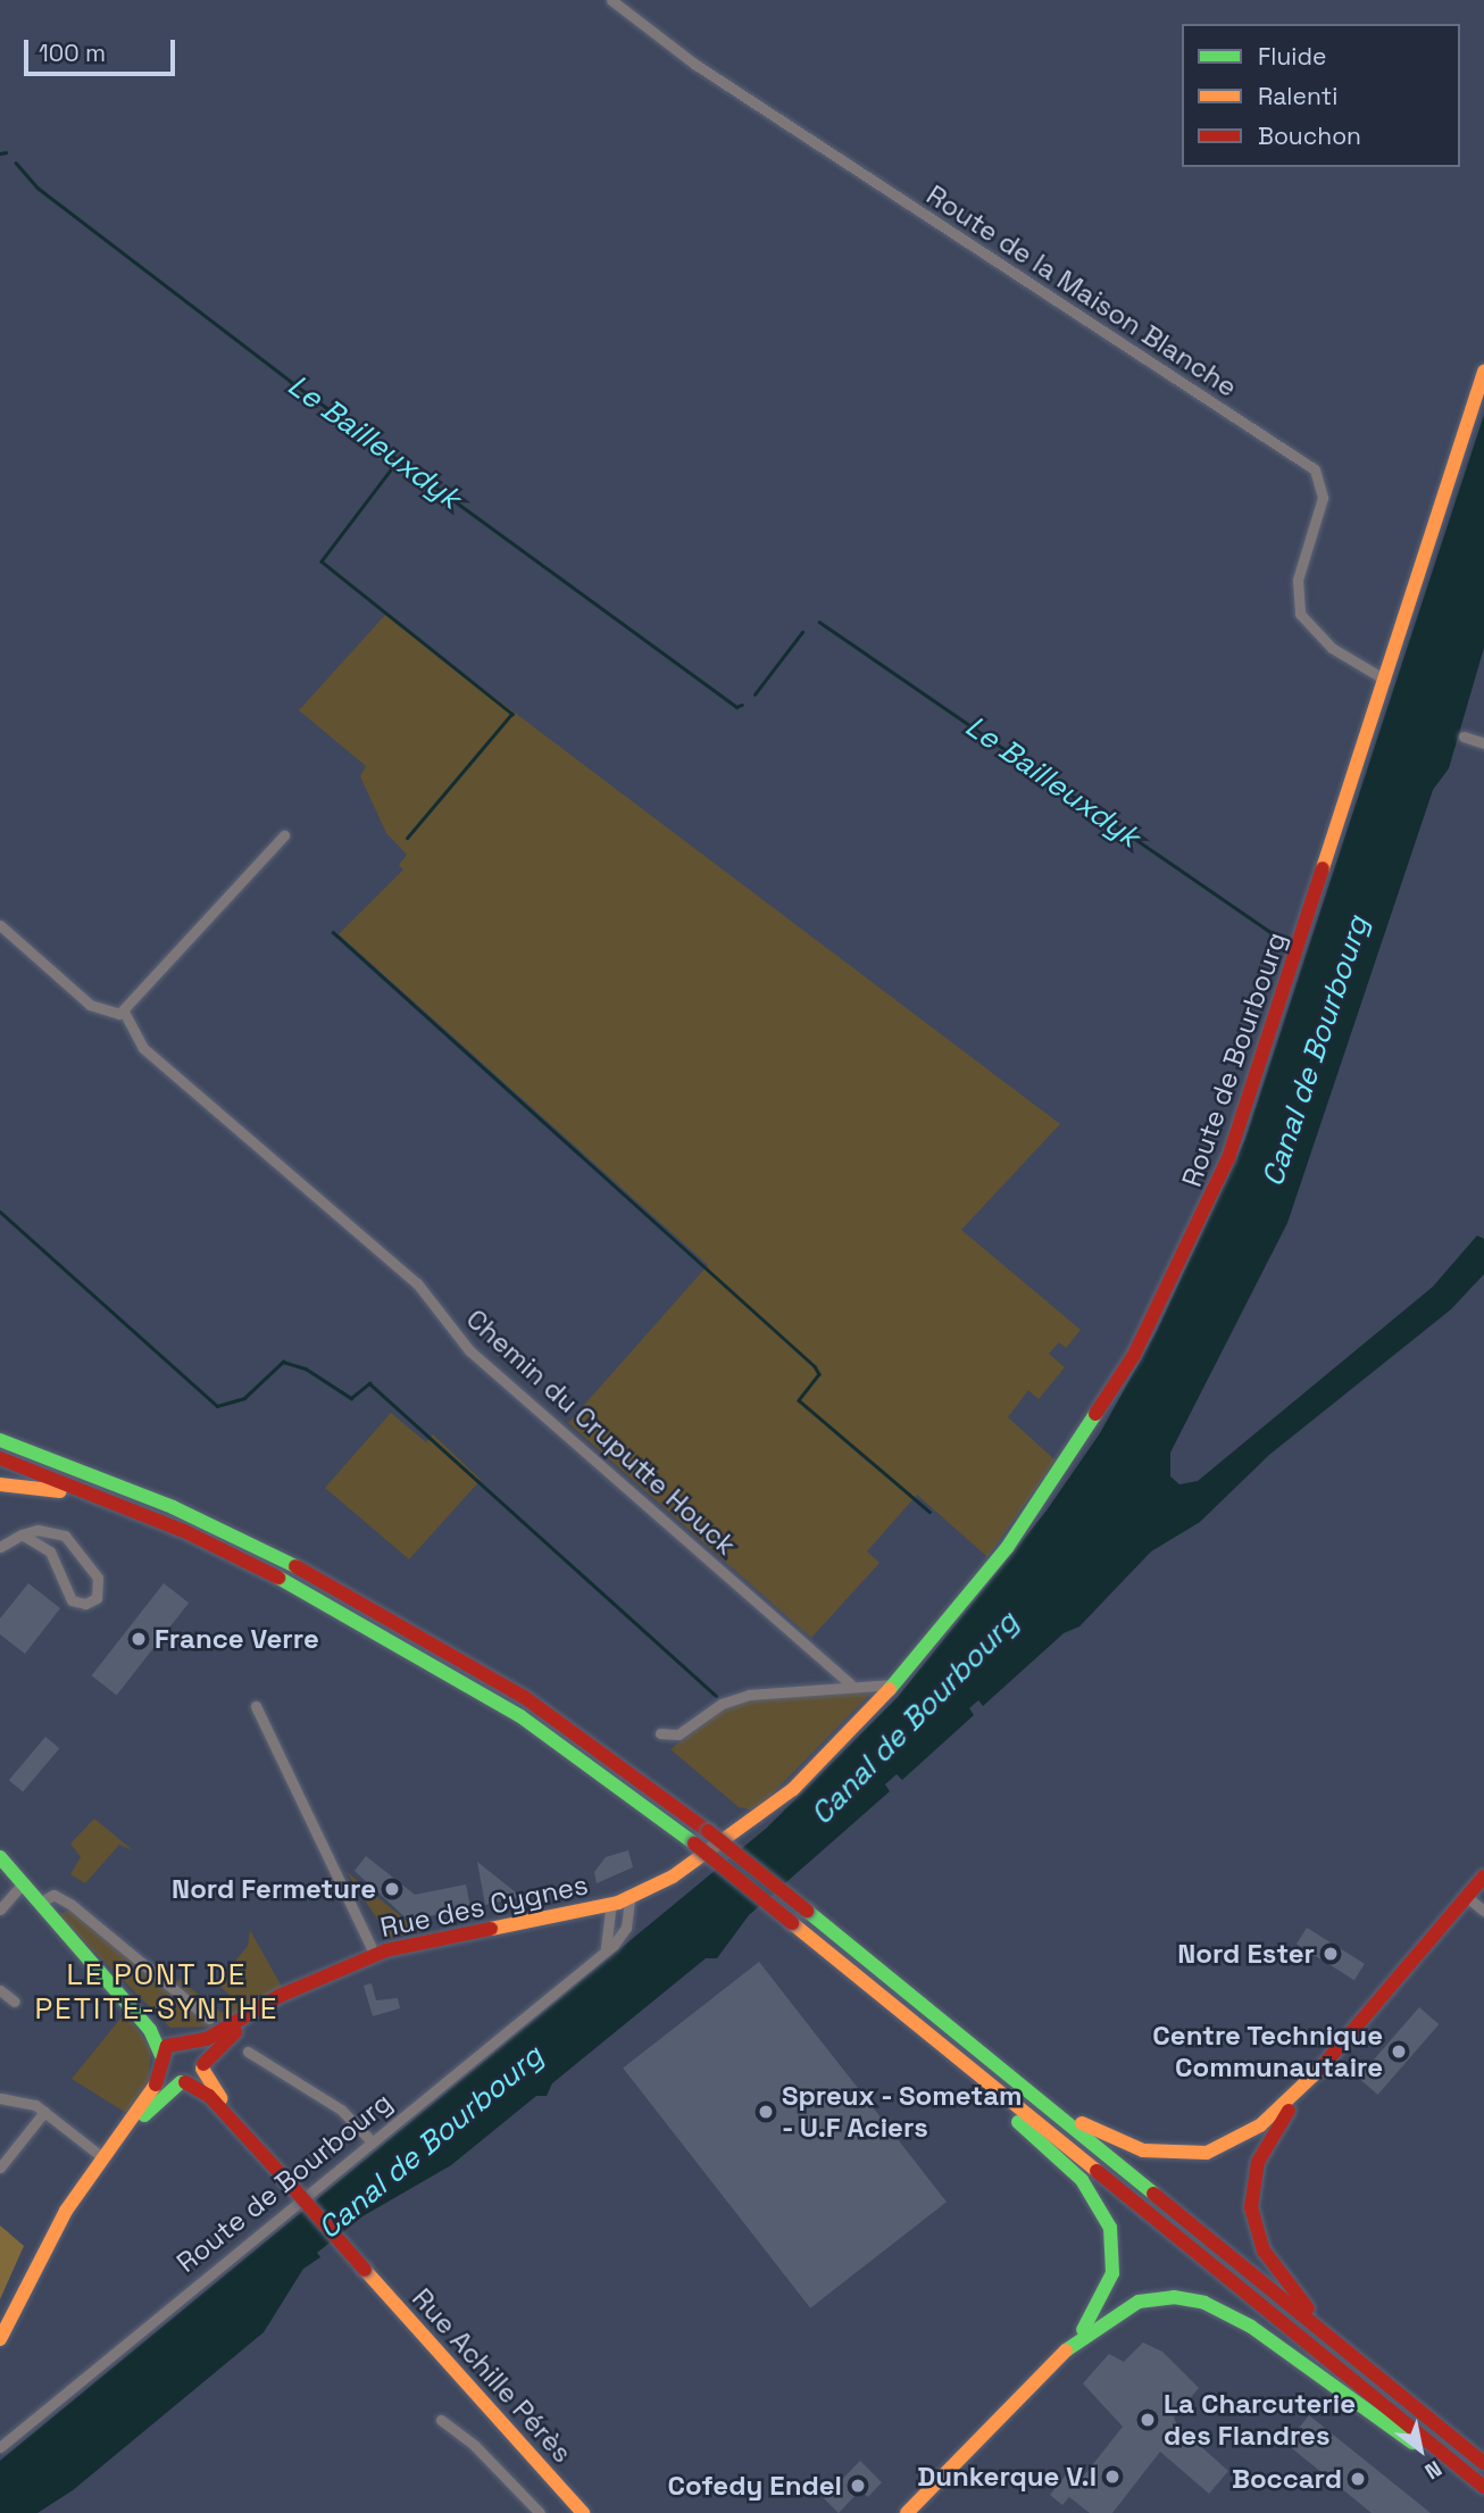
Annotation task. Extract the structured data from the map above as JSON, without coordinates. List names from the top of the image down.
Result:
{
  "streets": {
    "main road": ["Route de Bourbourg", "Rue des Cygnes", "Rue Achille Pérès"],
    "street": ["Route de la Maison Blanche", "Chemin du Cruputte Houck"]
  },
  "crossings": [
    ["Route de la Maison Blanche", "Route de Bourbourg"],
    ["Route de Bourbourg", "Rue des Cygnes"]
  ],
  "districts": ["LE PONT DE PETITE-SYNTHE"],
  "water": ["Le Bailleuxdyk", "Canal de Bourbourg"],
  "places": [
    "France Verre",
    "Nord Fermeture",
    "Nord Ester",
    "Centre Technique Communautaire",
    "Spreux - Sometam - U.F Aciers",
    "La Charcuterie des Flandres",
    "Dunkerque V.I",
    "Boccard",
    "Cofedy Endel"
  ],
  "legend": ["Fluide", "Ralenti", "Bouchon"],
  "scale_bar": "100 m",
  "north": "bottom right"
}
